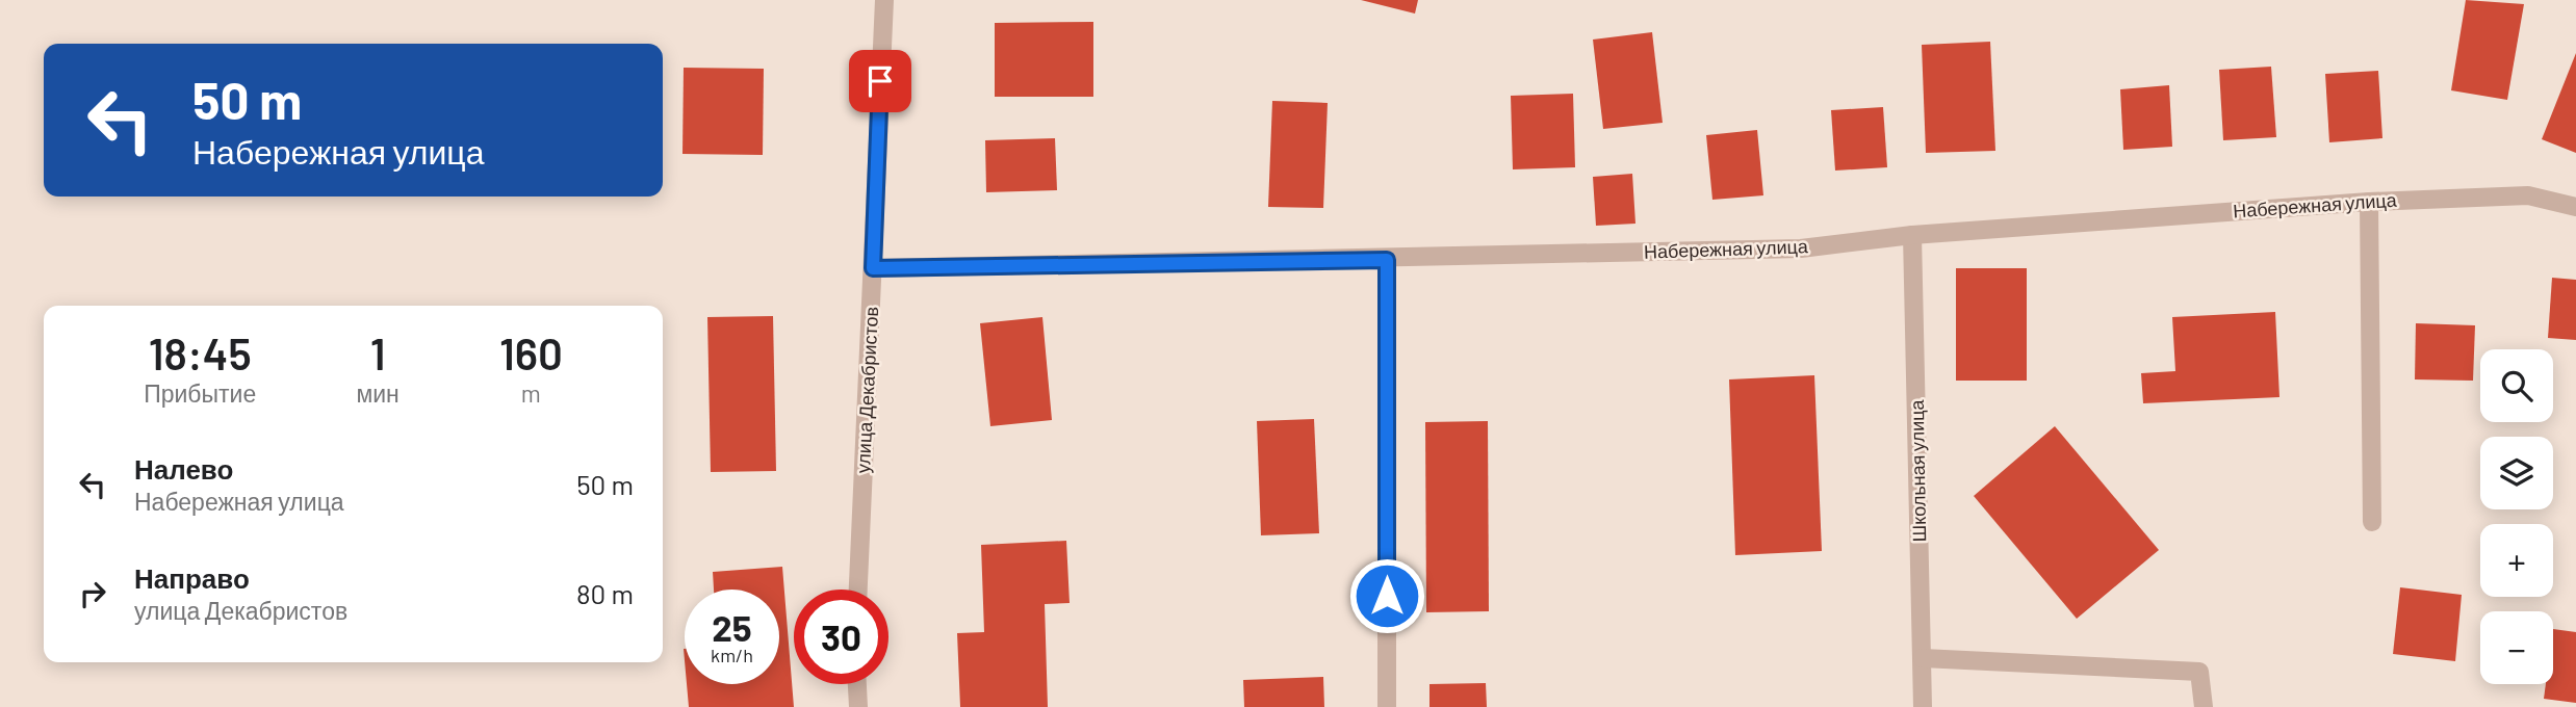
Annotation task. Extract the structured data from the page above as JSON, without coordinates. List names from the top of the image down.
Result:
{
  "streets": {
    "street": ["Набережная улица", "улица Декабристов", "Школьная улица"]
  },
  "crossings": [
    ["Набережная улица", "улица Декабристов"],
    ["Набережная улица", "Школьная улица"]
  ],
  "page": {
    "turn": ["50 m", "Набережная улица"],
    "eta": [
      "18:45",
      "Прибытие",
      "1",
      "мин",
      "160",
      "m"
    ],
    "map_buttons": ["+", "−"],
    "list": [
      {
        "name": "Налево",
        "note": "Набережная улица",
        "value": "50 m"
      },
      {
        "name": "Направо",
        "note": "улица Декабристов",
        "value": "80 m"
      }
    ],
    "speed": "25 km/h",
    "limit": "30"
  }
}
